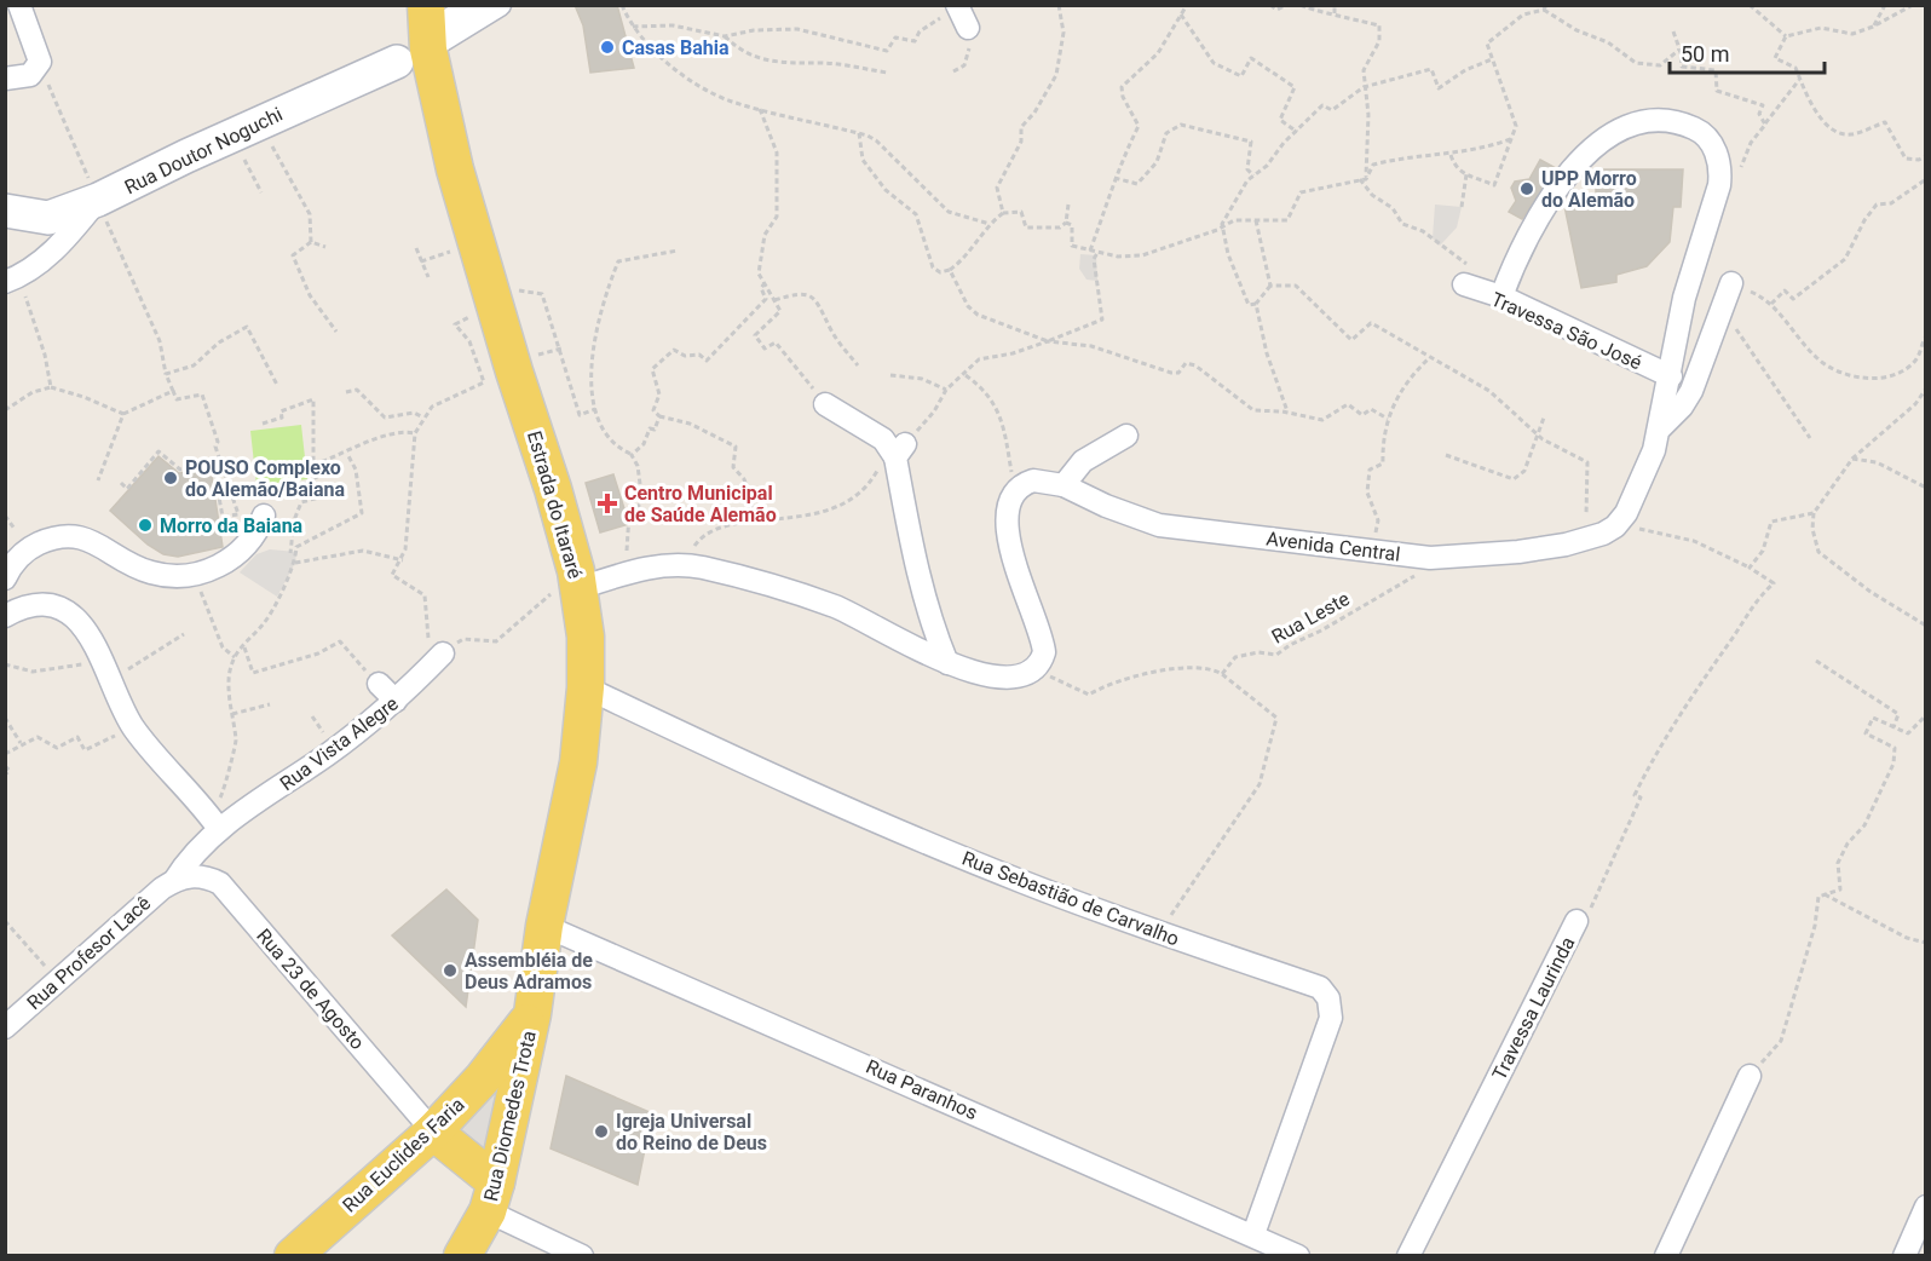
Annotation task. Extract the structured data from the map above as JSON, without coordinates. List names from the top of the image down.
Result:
{
  "streets": {
    "main road": ["Estrada do Itararé", "Rua Diomedes Trota", "Rua Euclides Faria"],
    "street": [
      "Rua Doutor Noguchi",
      "Travessa São José",
      "Avenida Central",
      "Rua Vista Alegre",
      "Rua Sebastião de Carvalho",
      "Rua Profesor Lacê",
      "Rua 23 de Agosto",
      "Travessa Laurinda",
      "Rua Paranhos"
    ],
    "path": ["Rua Leste"]
  },
  "crossings": [
    ["Rua Doutor Noguchi", "Estrada do Itararé"],
    ["Estrada do Itararé", "Rua Sebastião de Carvalho"],
    ["Estrada do Itararé", "Rua Paranhos"],
    ["Estrada do Itararé", "Rua Diomedes Trota"],
    ["Estrada do Itararé", "Rua Euclides Faria"],
    ["Avenida Central", "Rua Leste"],
    ["Rua Vista Alegre", "Rua Profesor Lacê"],
    ["Rua Vista Alegre", "Rua 23 de Agosto"],
    ["Rua Sebastião de Carvalho", "Rua Paranhos"],
    ["Rua Profesor Lacê", "Rua 23 de Agosto"],
    ["Rua 23 de Agosto", "Rua Euclides Faria"],
    ["Rua Diomedes Trota", "Rua Euclides Faria"]
  ],
  "places": {
    "other": [
      "Casas Bahia",
      "UPP Morro do Alemão",
      "POUSO Complexo do Alemão/Baiana",
      "Morro da Baiana",
      "Assembléia de Deus Adramos",
      "Igreja Universal do Reino de Deus"
    ],
    "health": ["Centro Municipal de Saúde Alemão"]
  },
  "scale_bar": "50 m"
}
